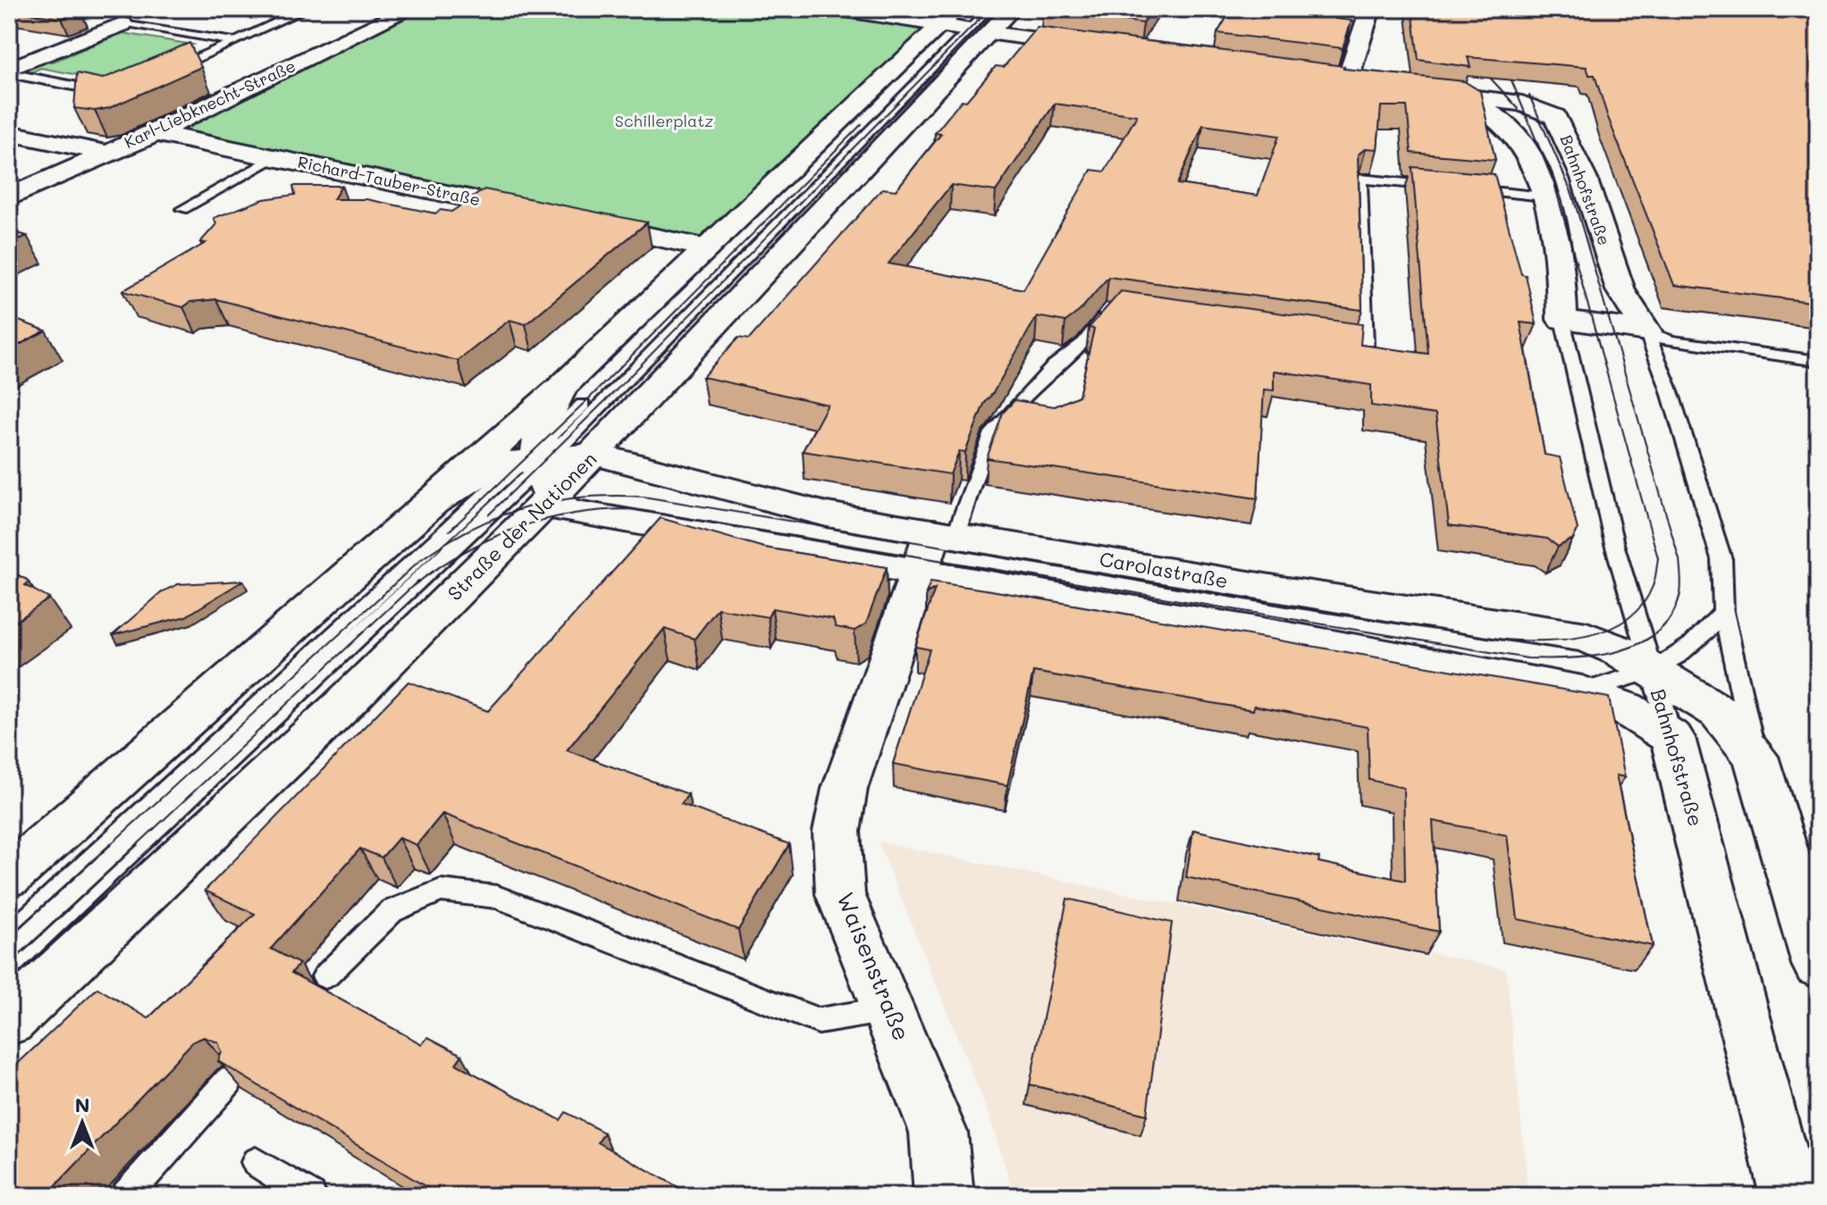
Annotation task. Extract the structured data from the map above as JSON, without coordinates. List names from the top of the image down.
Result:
{
  "streets": {
    "main road": [
      "Karl-Liebknecht-Straße",
      "Richard-Tauber-Straße",
      "Bahnhofstraße",
      "Straße der Nationen",
      "Carolastraße",
      "Waisenstraße"
    ]
  },
  "crossings": [
    ["Karl-Liebknecht-Straße", "Richard-Tauber-Straße"],
    ["Richard-Tauber-Straße", "Straße der Nationen"],
    ["Bahnhofstraße", "Carolastraße"],
    ["Straße der Nationen", "Carolastraße"],
    ["Carolastraße", "Waisenstraße"]
  ],
  "parks": ["Schillerplatz"],
  "north": "top"
}
